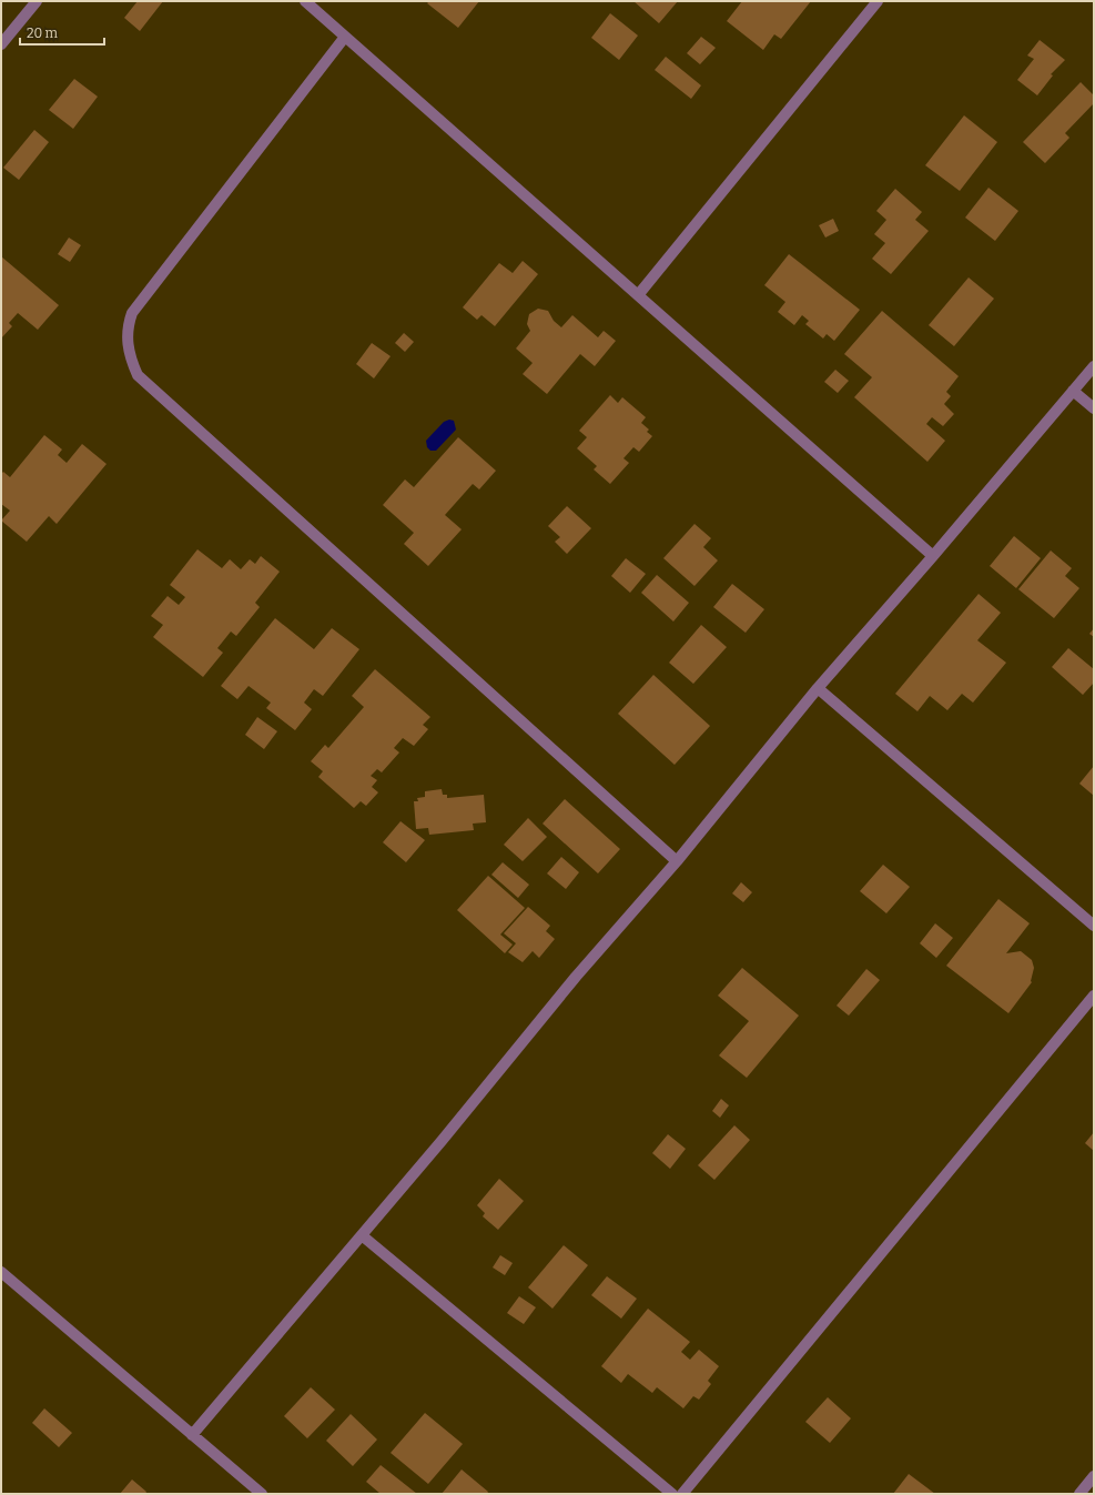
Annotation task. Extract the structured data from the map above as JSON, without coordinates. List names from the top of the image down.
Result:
{
  "scale_bar": "20 m"
}
